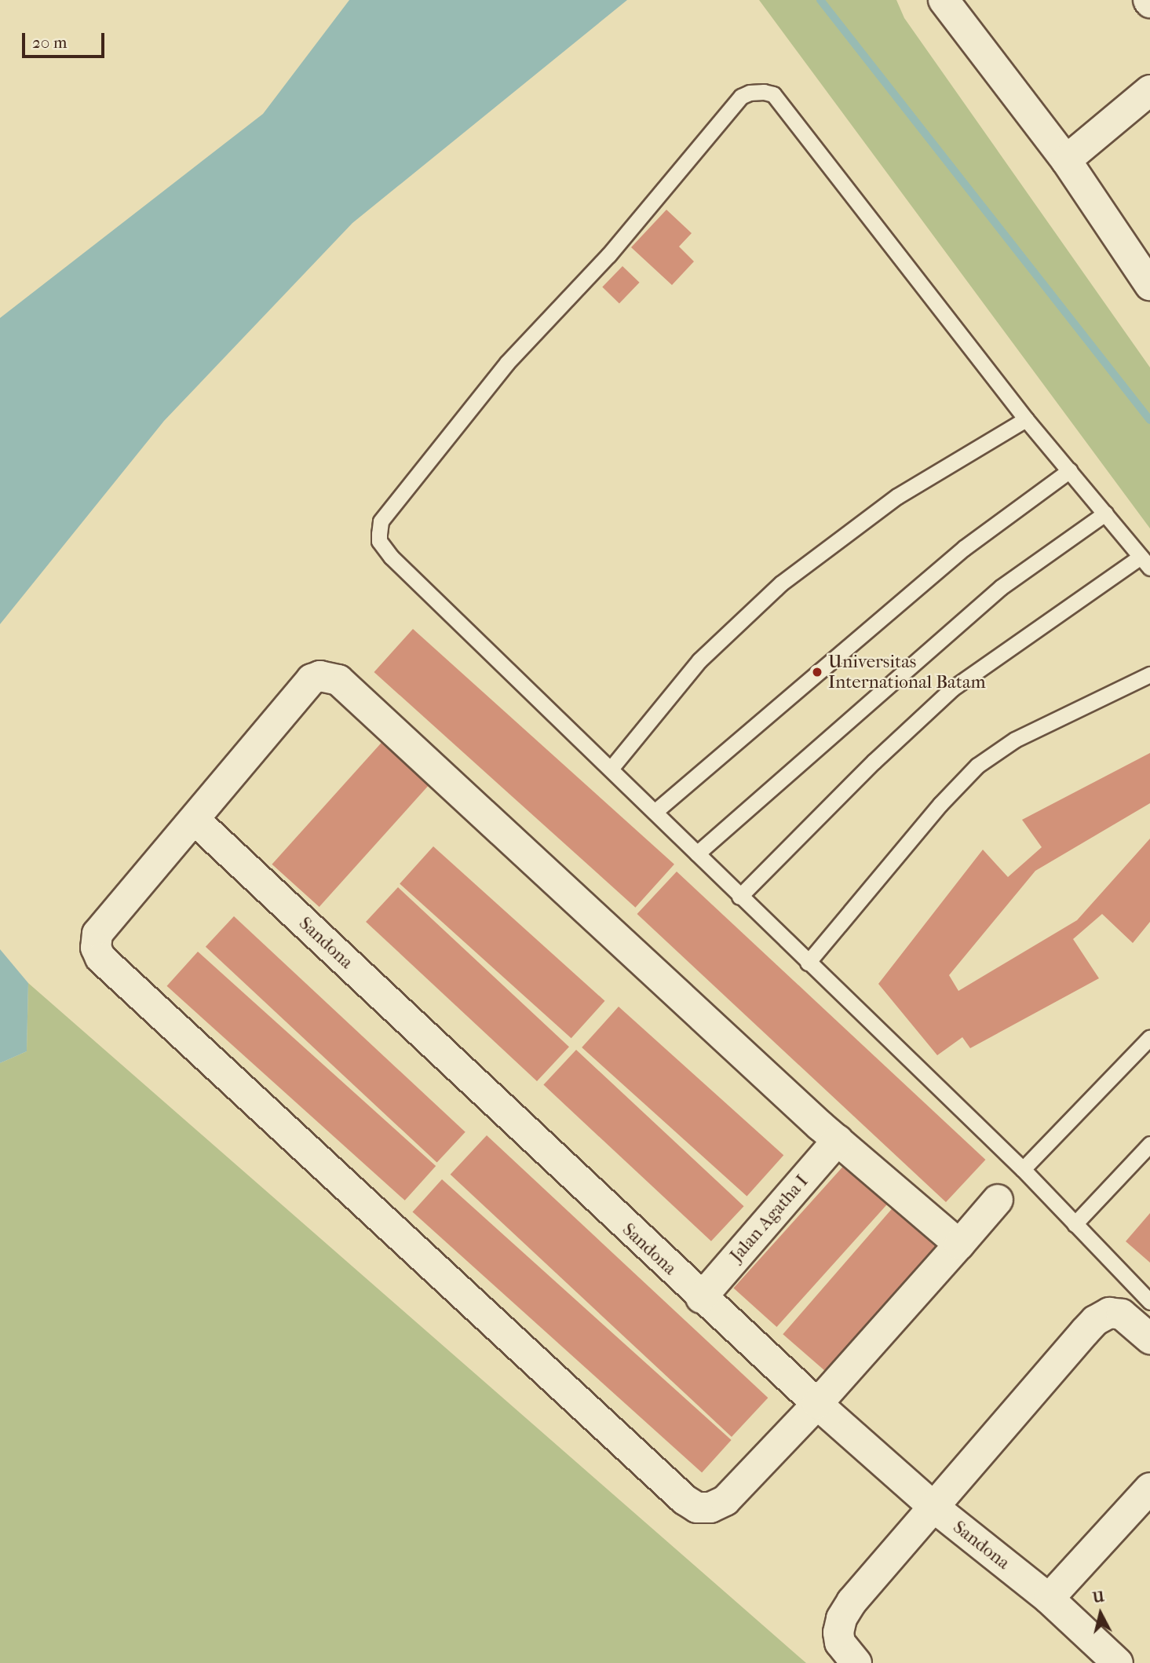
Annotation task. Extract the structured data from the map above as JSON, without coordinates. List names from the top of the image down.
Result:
{
  "streets": {
    "street": ["Sandona", "Jalan Agatha I"]
  },
  "crossings": [
    ["Sandona", "Jalan Agatha I"]
  ],
  "places": ["Universitas International Batam"],
  "scale_bar": "20 m",
  "north": "top"
}
